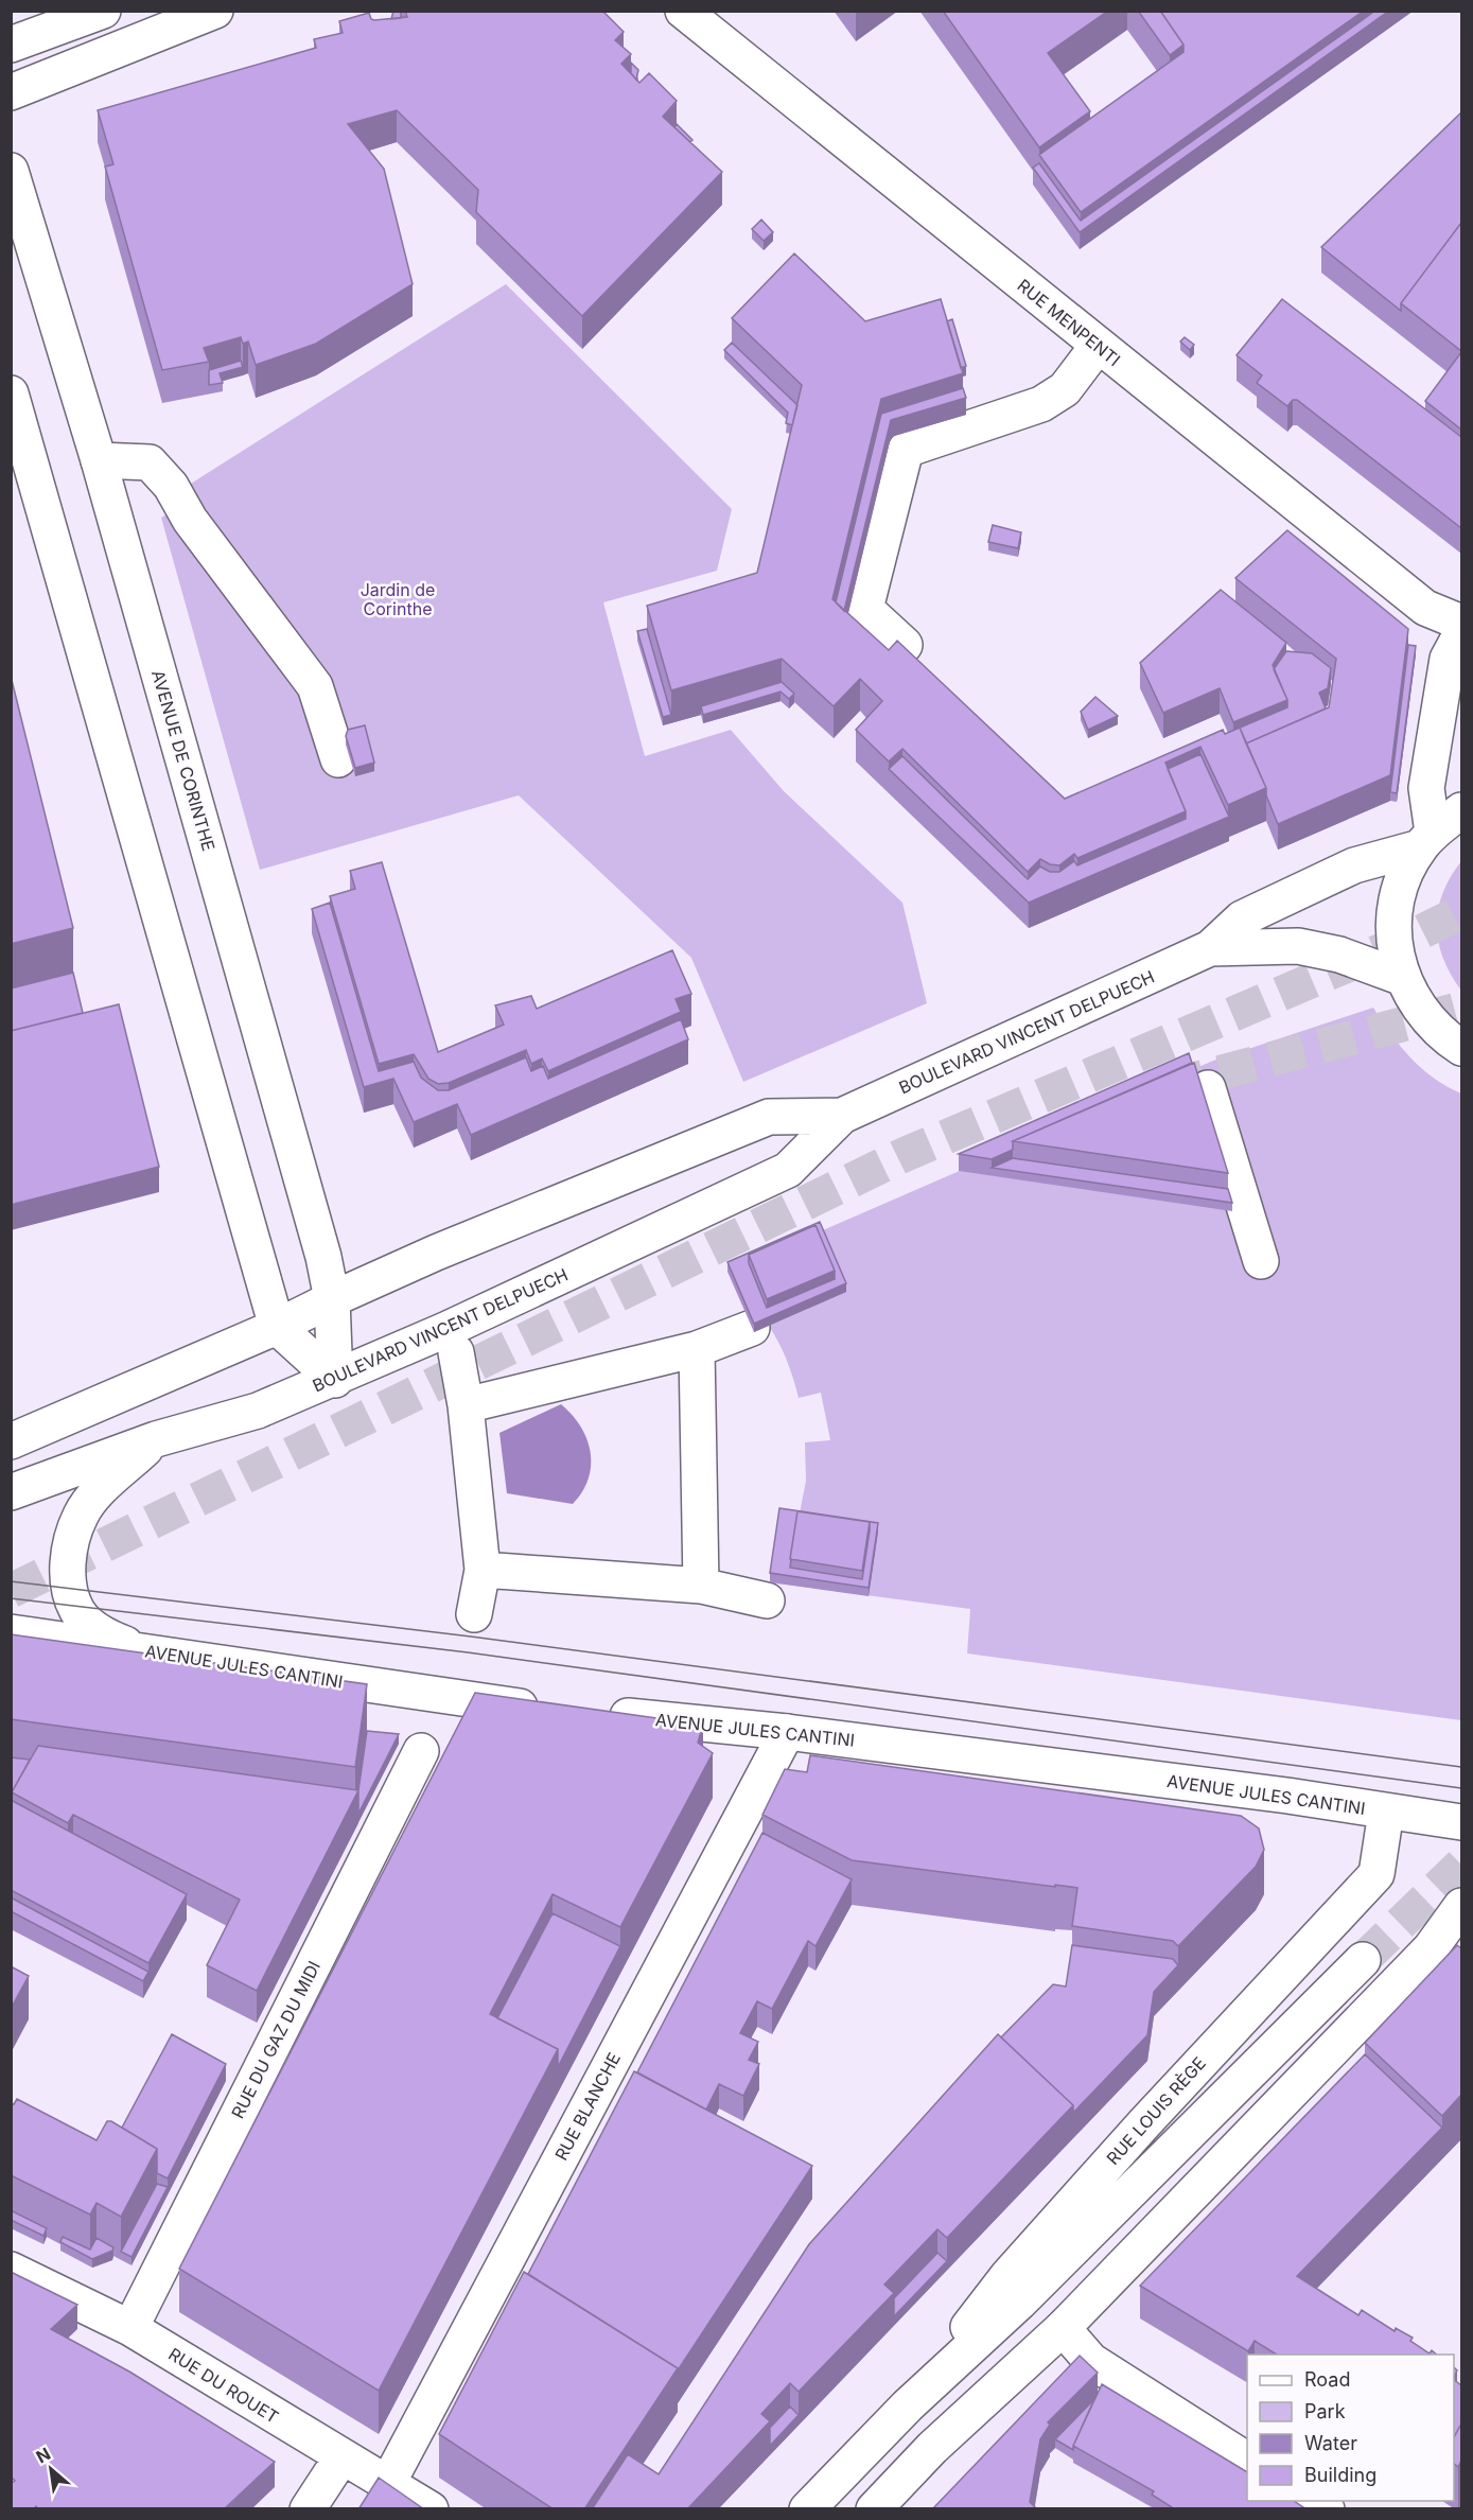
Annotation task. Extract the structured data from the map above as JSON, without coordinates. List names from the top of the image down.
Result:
{
  "streets": {
    "main road": [
      "RUE MENPENTI",
      "AVENUE DE CORINTHE",
      "BOULEVARD VINCENT DELPUECH",
      "AVENUE JULES CANTINI",
      "RUE DU GAZ DU MIDI",
      "RUE BLANCHE",
      "RUE LOUIS RÈGE",
      "RUE DU ROUET"
    ]
  },
  "crossings": [
    ["AVENUE DE CORINTHE", "BOULEVARD VINCENT DELPUECH"],
    ["AVENUE JULES CANTINI", "RUE BLANCHE"],
    ["AVENUE JULES CANTINI", "RUE LOUIS RÈGE"],
    ["RUE DU GAZ DU MIDI", "RUE DU ROUET"],
    ["RUE BLANCHE", "RUE DU ROUET"]
  ],
  "parks": ["Jardin de Corinthe"],
  "legend": [
    "Road",
    "Park",
    "Water",
    "Building"
  ],
  "north": "top left"
}
